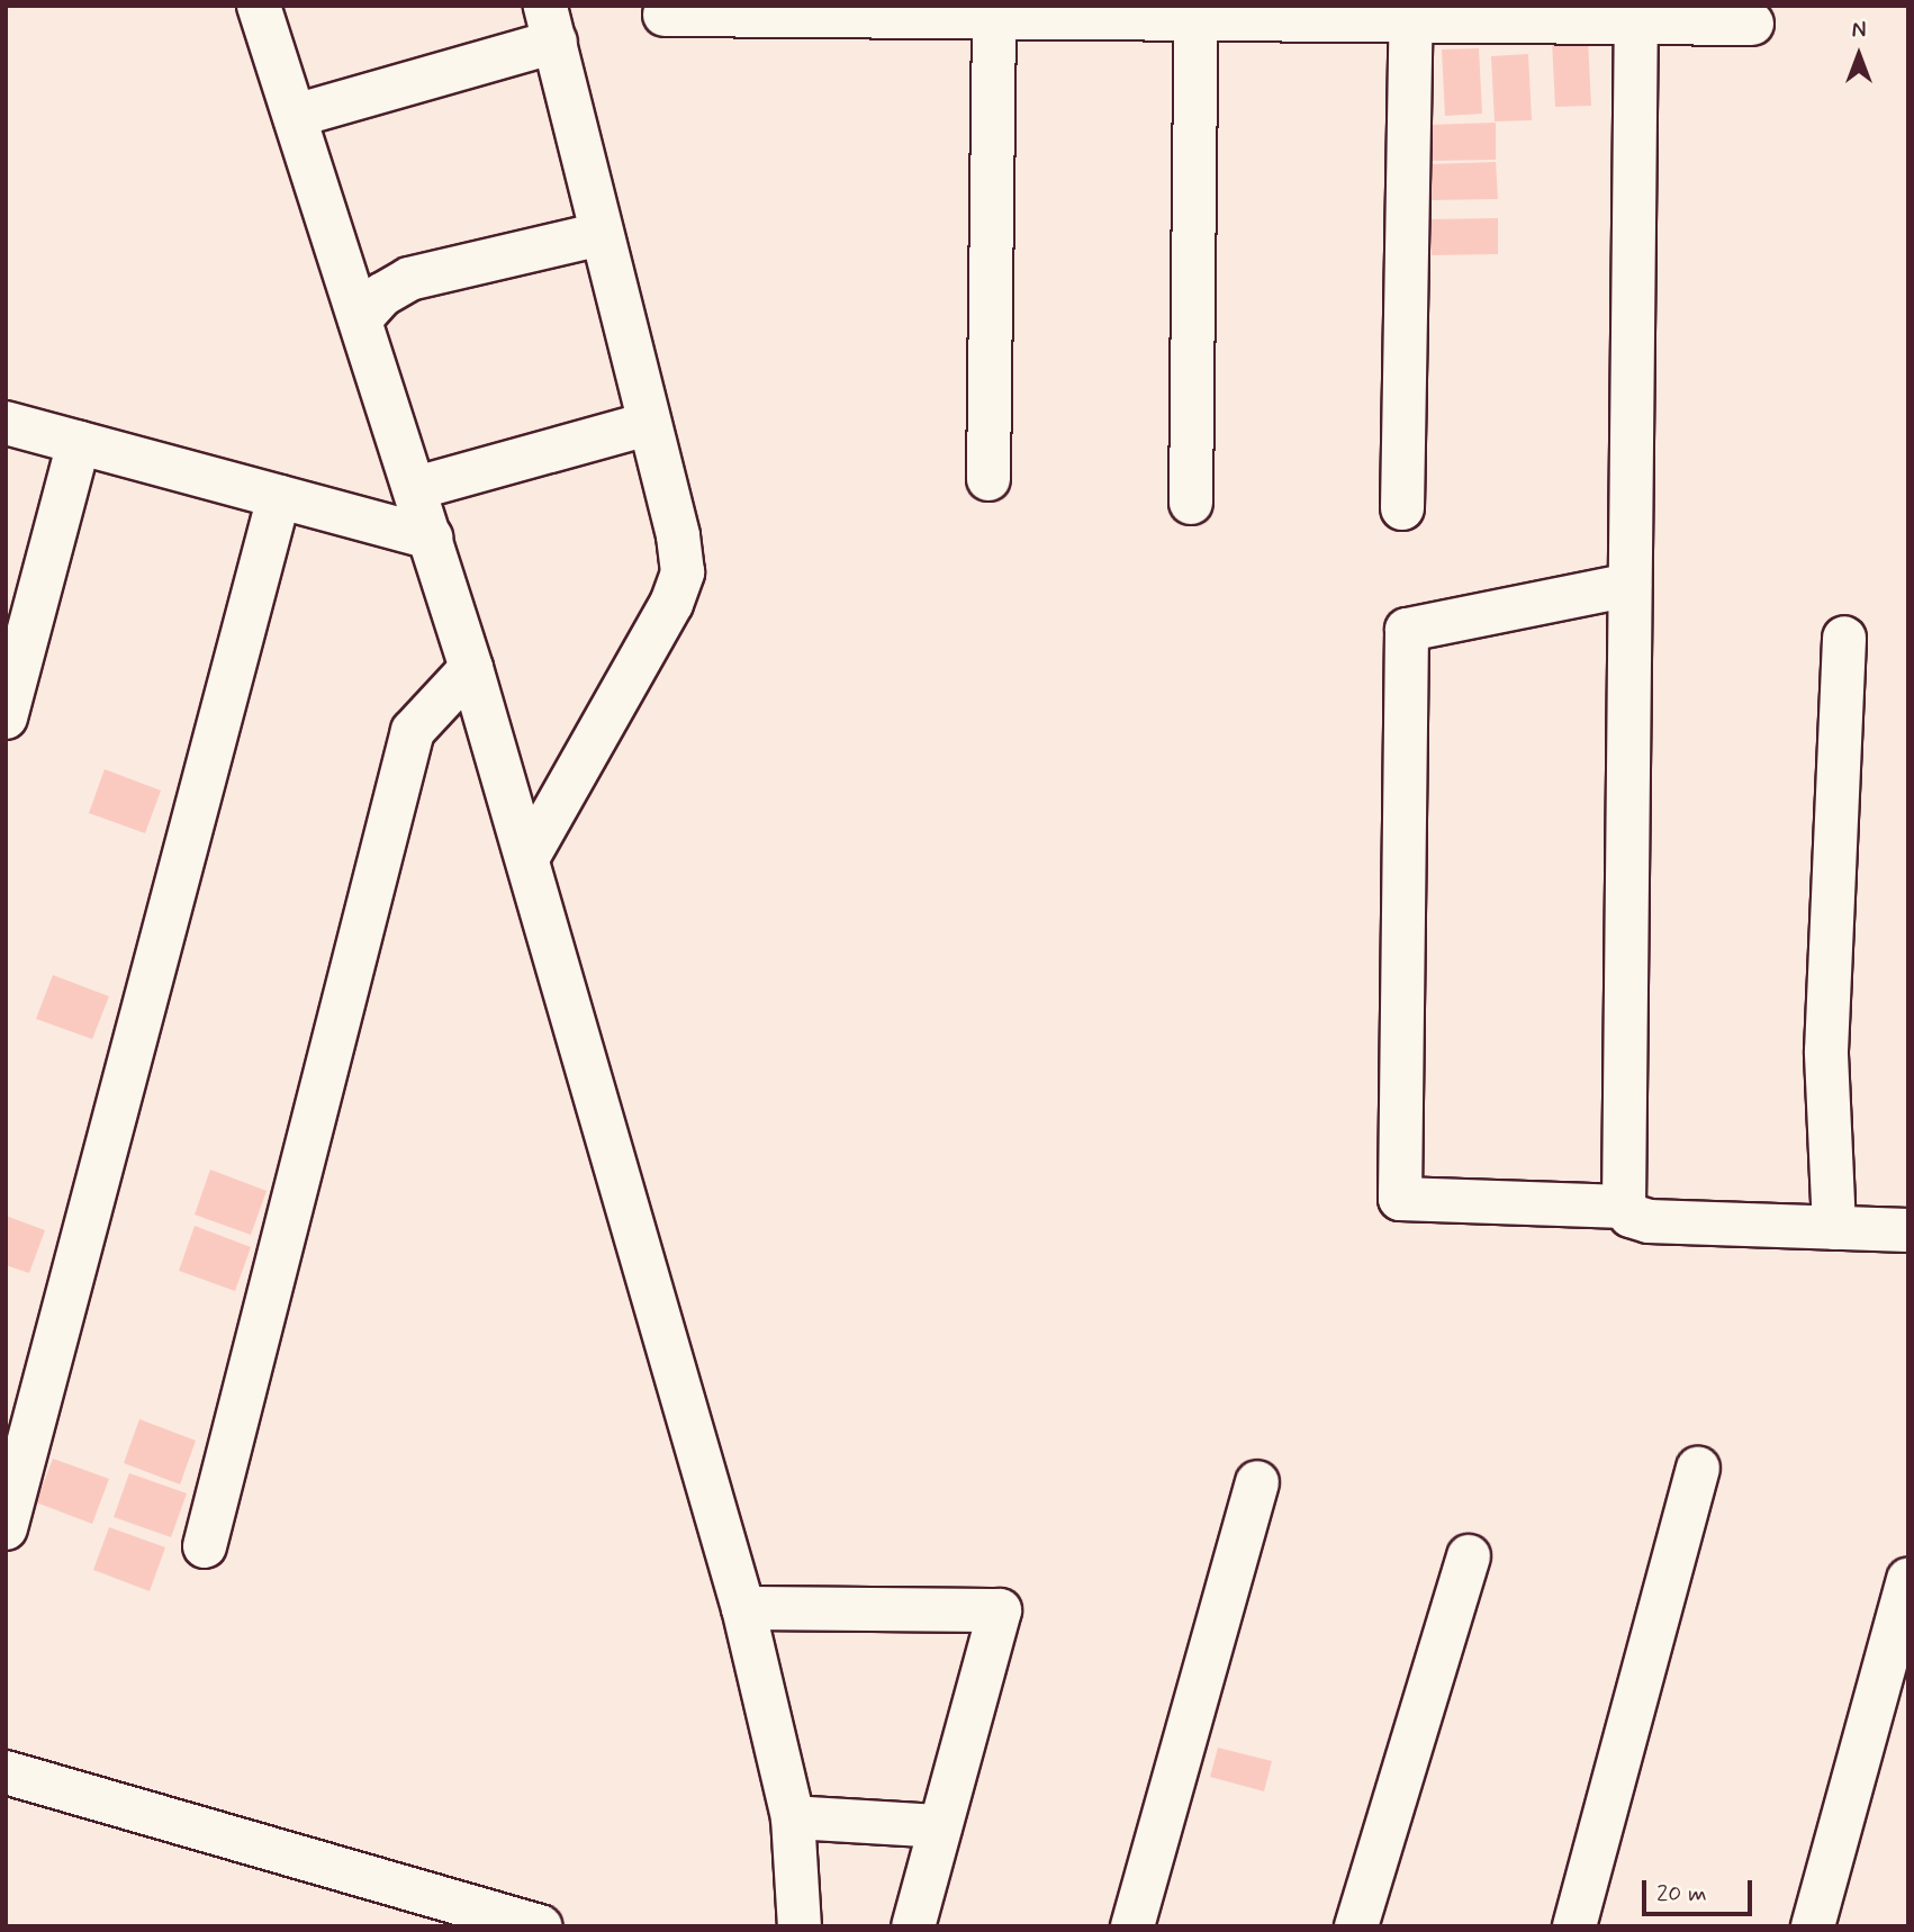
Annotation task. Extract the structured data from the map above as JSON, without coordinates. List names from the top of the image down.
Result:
{
  "scale_bar": "20 m",
  "north": "top"
}
